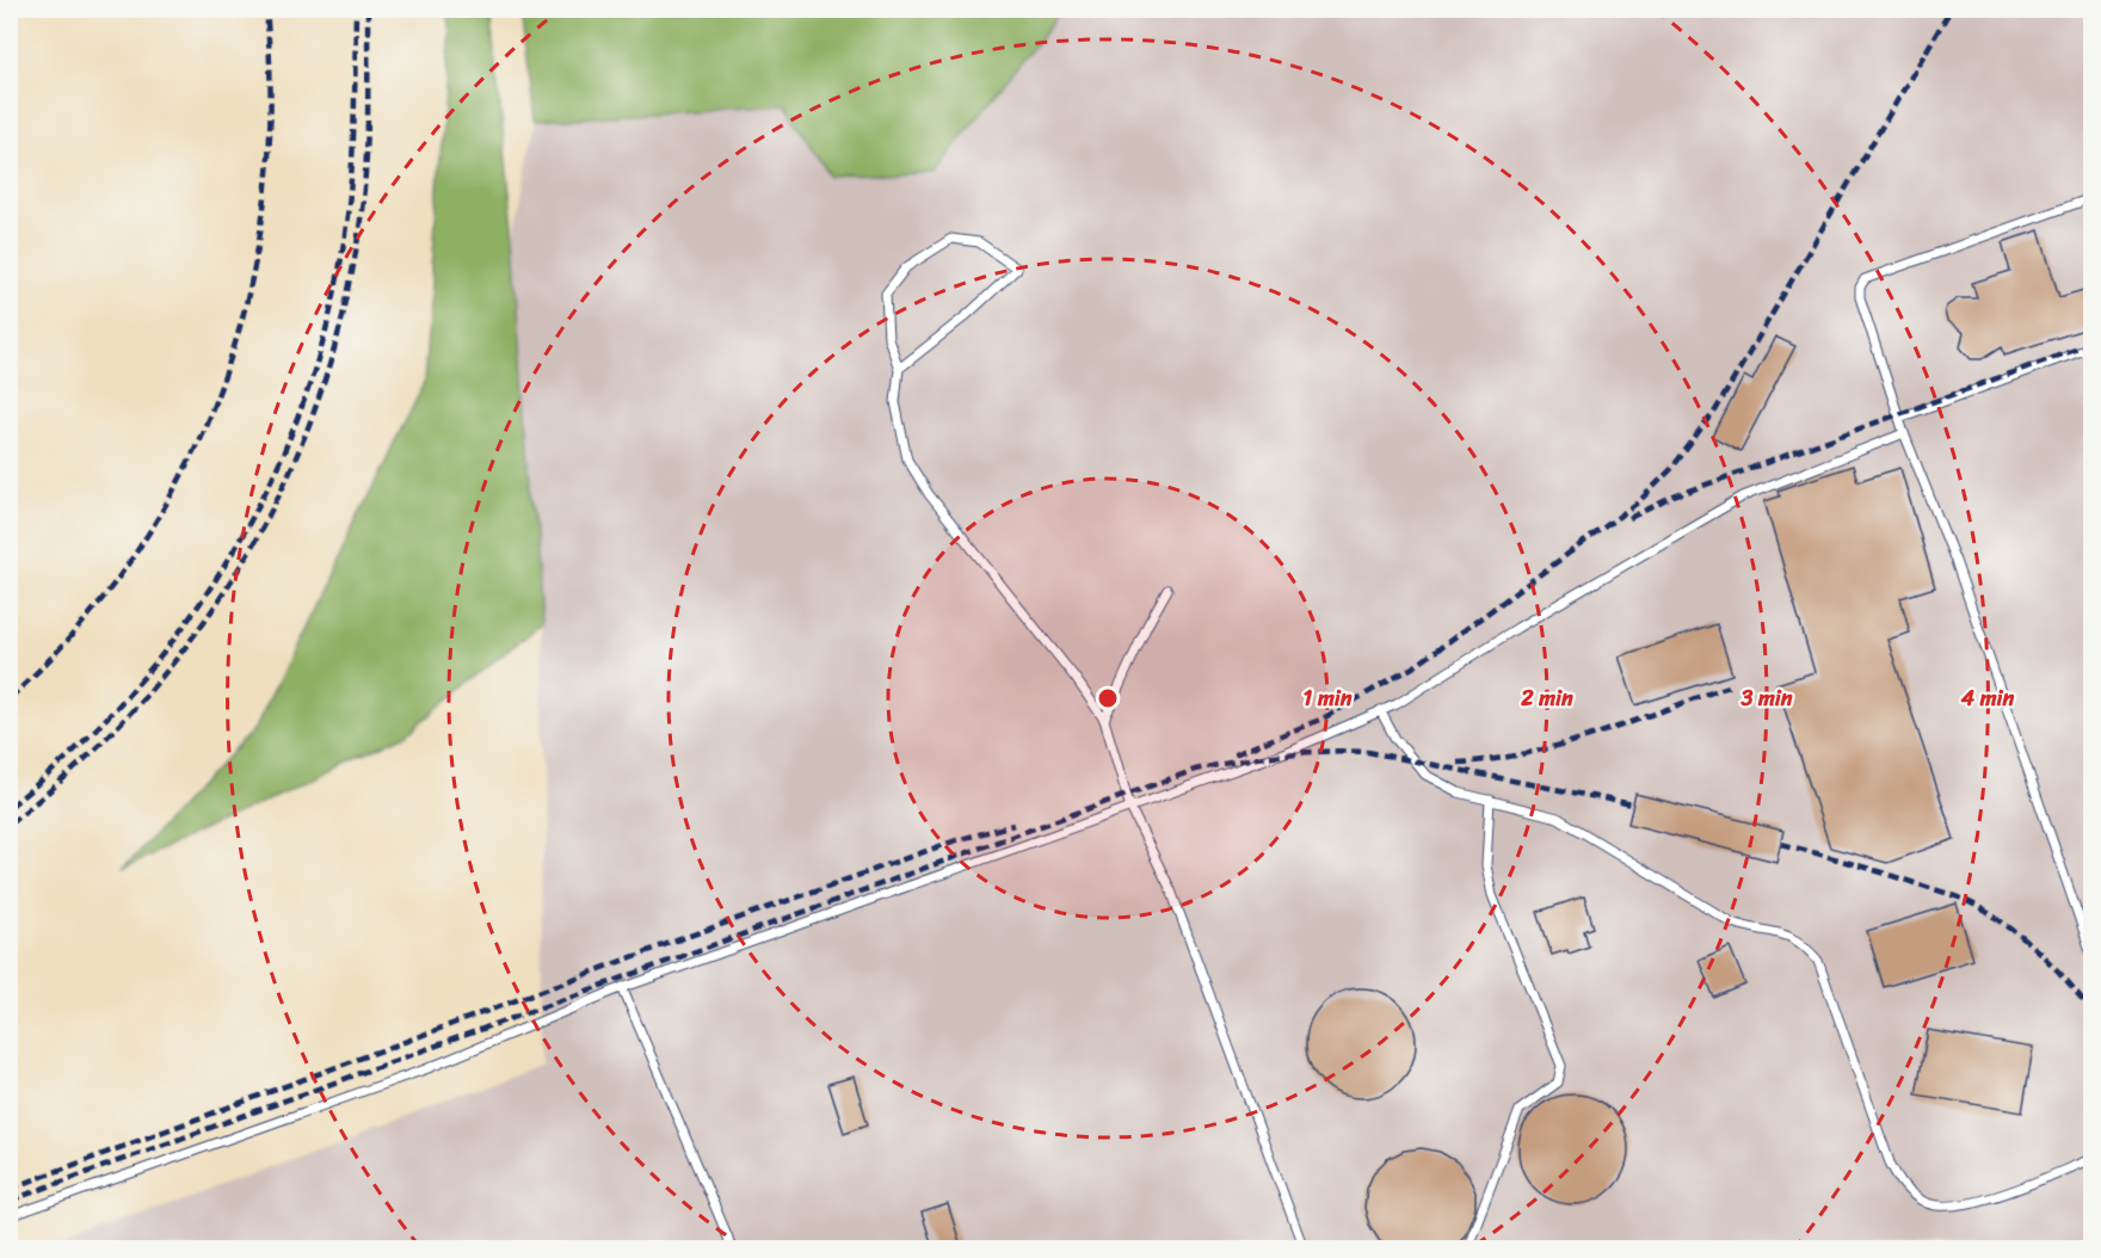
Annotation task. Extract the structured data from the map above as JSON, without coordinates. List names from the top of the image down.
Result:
{
  "rings": [
    "1 min",
    "2 min",
    "3 min",
    "4 min"
  ]
}
